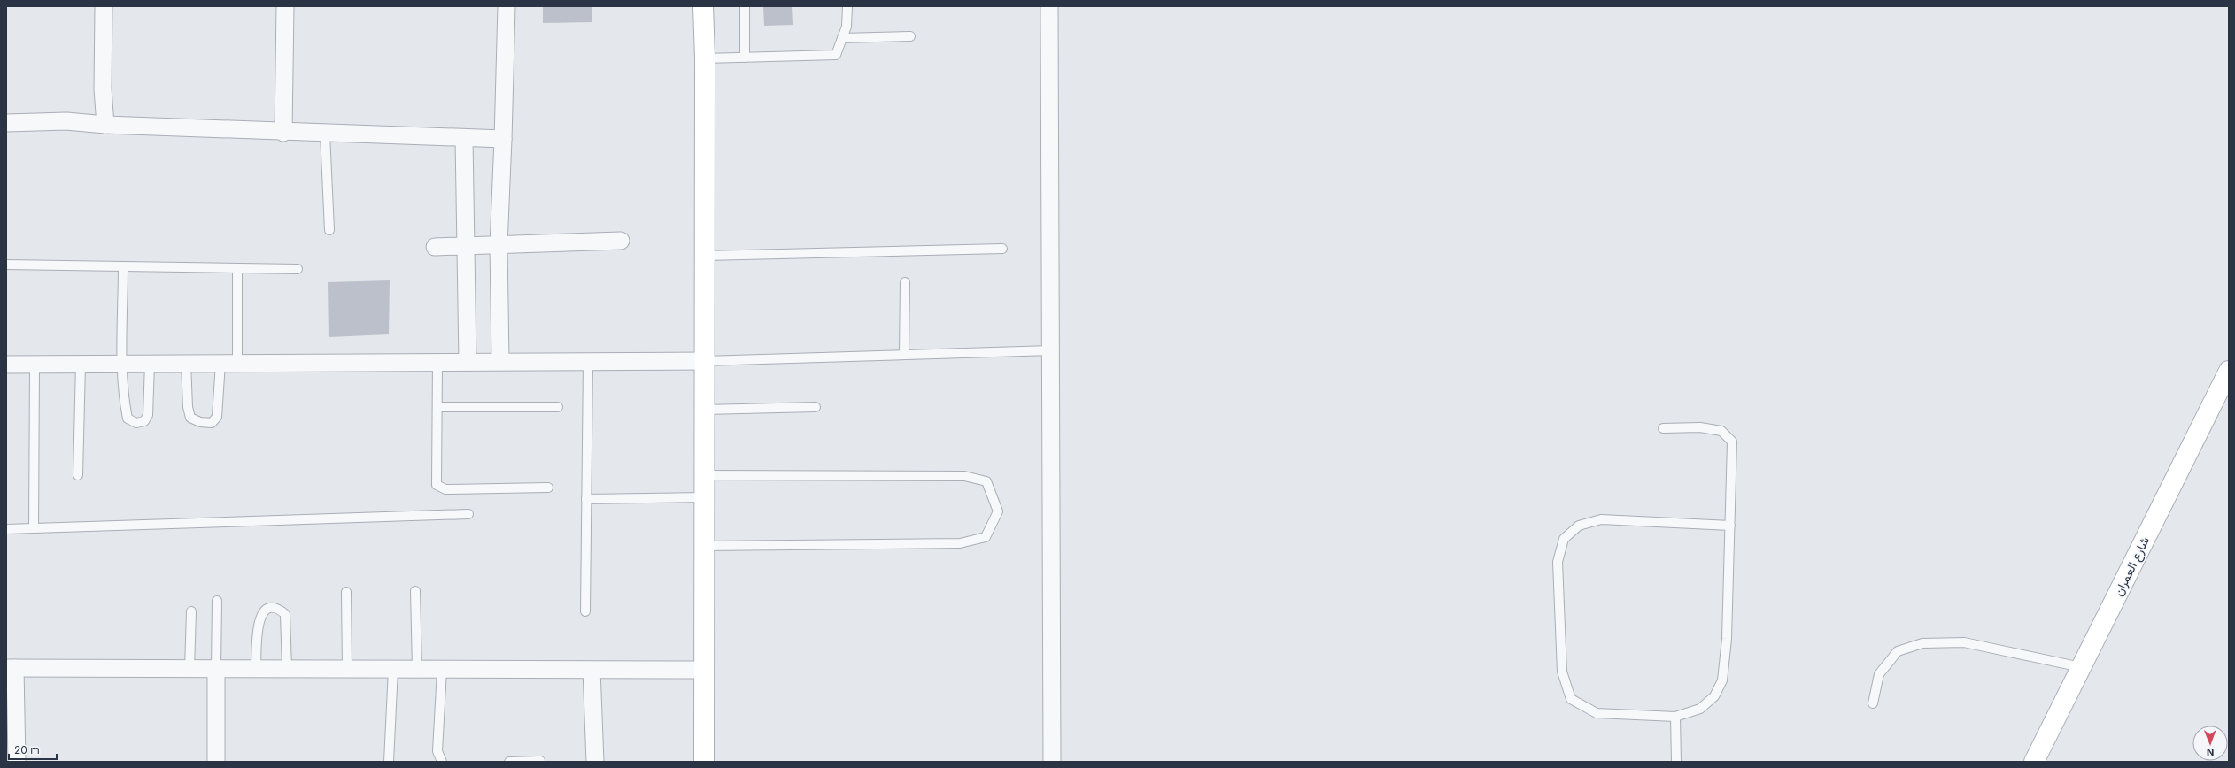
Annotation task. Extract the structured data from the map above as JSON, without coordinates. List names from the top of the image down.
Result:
{
  "streets": {
    "street": ["شارع العمران"]
  },
  "scale_bar": "20 m",
  "north": "bottom"
}
